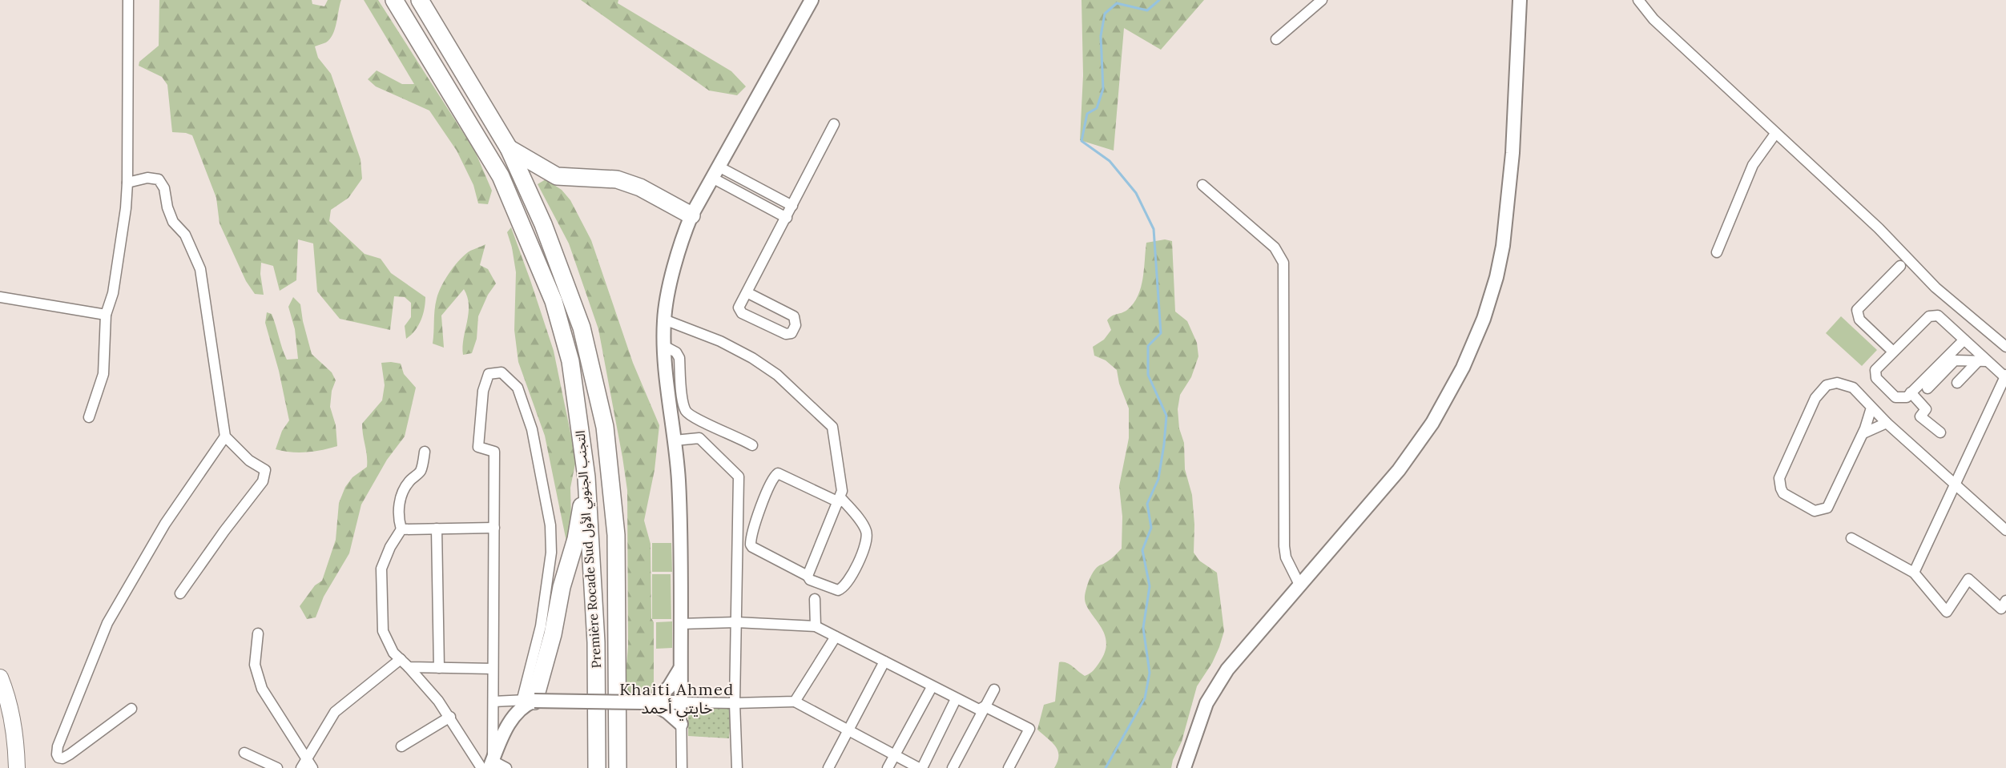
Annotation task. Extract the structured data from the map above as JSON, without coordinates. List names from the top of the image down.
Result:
{
  "streets": {
    "highway": ["Première Rocade Sud التجنب الجنوبي الأول"]
  },
  "districts": ["Khaiti Ahmed خايتي أحمد"]
}
